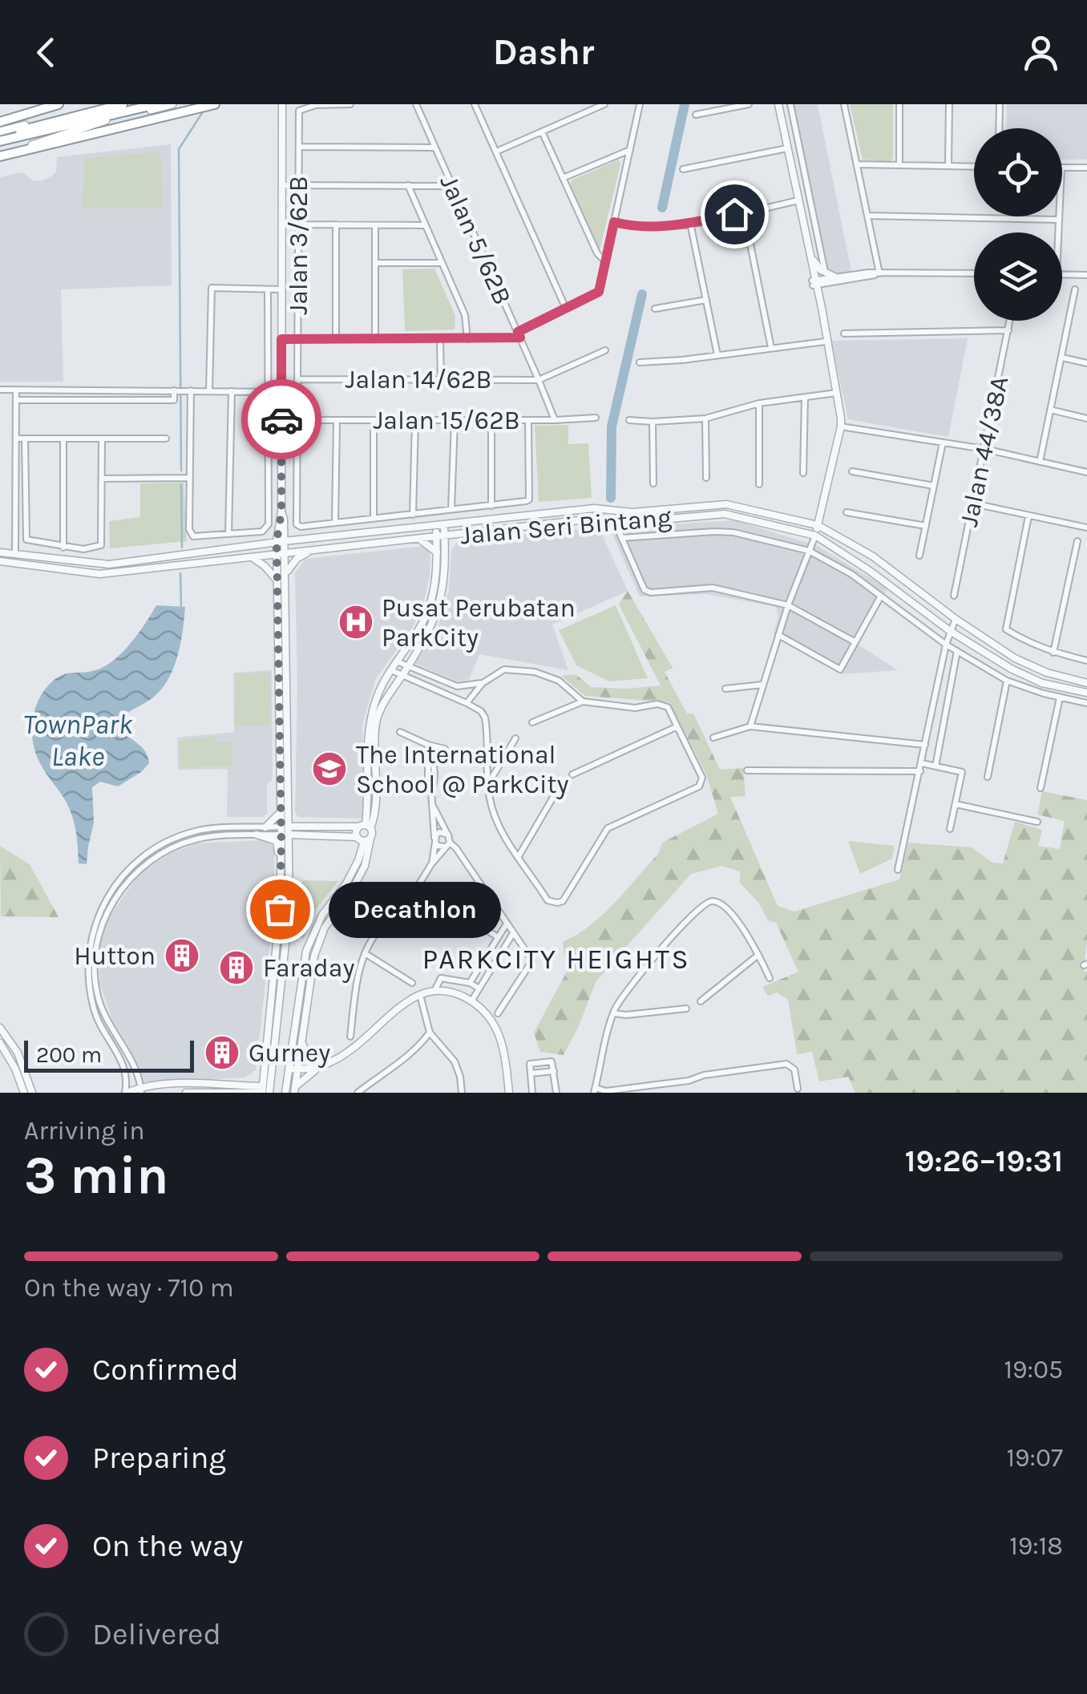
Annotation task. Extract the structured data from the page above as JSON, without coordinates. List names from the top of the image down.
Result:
{
  "streets": {
    "street": [
      "Jalan 5/62B",
      "Jalan 3/62B",
      "Jalan 14/62B",
      "Jalan 15/62B",
      "Jalan 44/38A",
      "Jalan Seri Bintang"
    ]
  },
  "crossings": [
    ["Jalan 5/62B", "Jalan 14/62B"],
    ["Jalan 5/62B", "Jalan 15/62B"],
    ["Jalan 3/62B", "Jalan 14/62B"],
    ["Jalan 3/62B", "Jalan 15/62B"],
    ["Jalan 3/62B", "Jalan Seri Bintang"]
  ],
  "districts": ["PARKCITY HEIGHTS"],
  "water": ["TownPark Lake"],
  "places": {
    "hospital": ["Pusat Perubatan ParkCity"],
    "school or university": ["The International School @ ParkCity"],
    "other": ["Decathlon"],
    "building": ["Hutton", "Faraday", "Gurney"]
  },
  "scale_bar": "200 m",
  "page": {
    "header": "Dashr",
    "bubble": "Decathlon",
    "scale": "200 m",
    "heading": ["3 min", "Arriving in", "19:26–19:31"],
    "bar": "On the way · 710 m",
    "list": [
      ["Confirmed", "19:05"],
      ["Preparing", "19:07"],
      ["On the way", "19:18"],
      "Delivered"
    ]
  }
}
